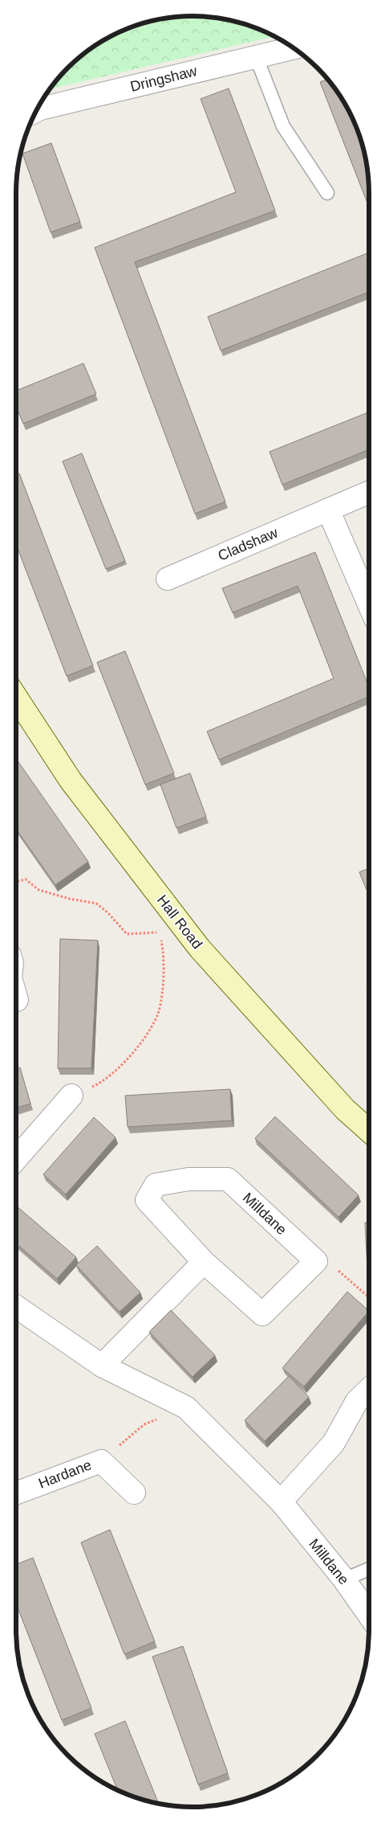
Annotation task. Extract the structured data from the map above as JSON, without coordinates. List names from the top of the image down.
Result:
{
  "streets": {
    "street": [
      "Dringshaw",
      "Cladshaw",
      "Hall Road",
      "Milldane",
      "Hardane"
    ]
  }
}
